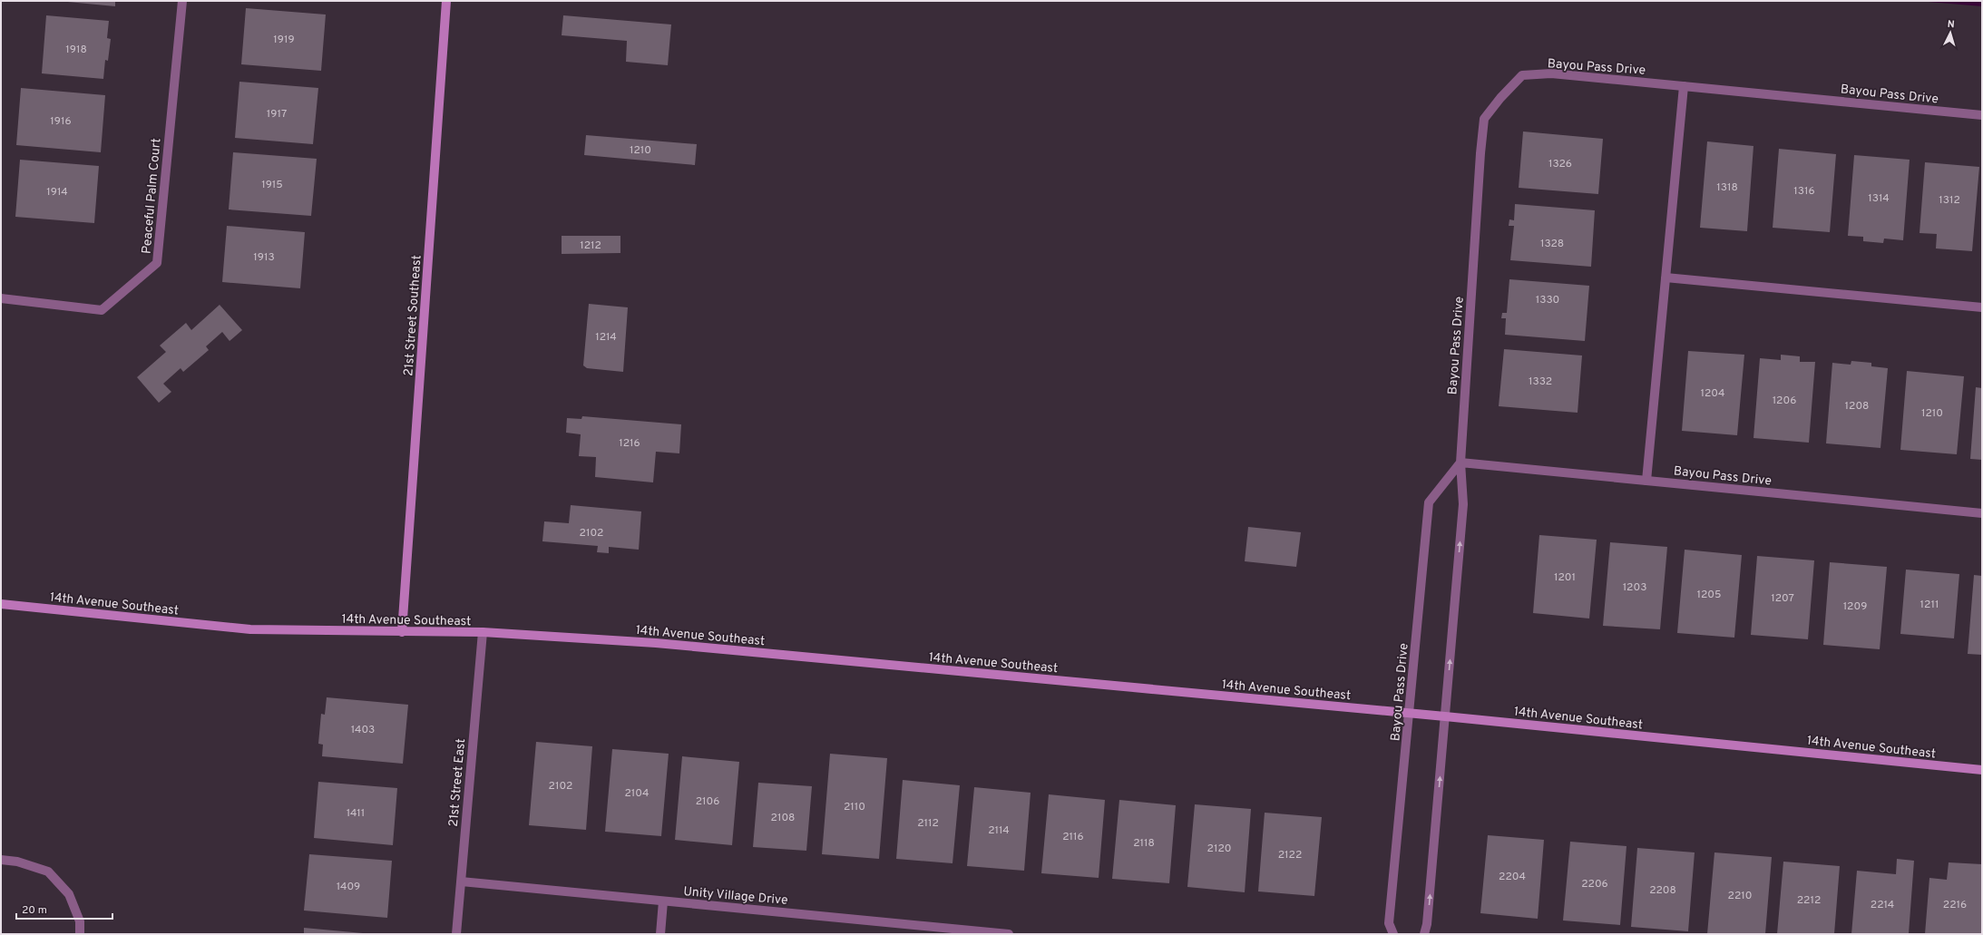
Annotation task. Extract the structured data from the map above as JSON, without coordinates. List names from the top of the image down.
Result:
{
  "streets": {
    "street": [
      "Bayou Pass Drive",
      "Peaceful Palm Court",
      "21st Street Southeast",
      "14th Avenue Southeast",
      "21st Street East",
      "Unity Village Drive"
    ]
  },
  "crossings": [
    ["Bayou Pass Drive", "14th Avenue Southeast"],
    ["21st Street Southeast", "14th Avenue Southeast"],
    ["14th Avenue Southeast", "21st Street East"],
    ["21st Street East", "Unity Village Drive"]
  ],
  "house_numbers": [
    "1919",
    "1918",
    "1917",
    "1916",
    "1210",
    "1326",
    "1915",
    "1318",
    "1316",
    "1914",
    "1314",
    "1312",
    "1328",
    "1212",
    "1913",
    "1330",
    "1214",
    "1332",
    "1204",
    "1206",
    "1208",
    "1210",
    "1216",
    "2102",
    "1201",
    "1203",
    "1205",
    "1207",
    "1211",
    "1209",
    "1403",
    "2102",
    "2104",
    "2106",
    "2110",
    "1411",
    "2108",
    "2112",
    "2114",
    "2116",
    "2118",
    "2120",
    "2122",
    "2204",
    "2206",
    "1409",
    "2208",
    "2210",
    "2212",
    "2214",
    "2216"
  ],
  "scale_bar": "20 m",
  "north": "top"
}
